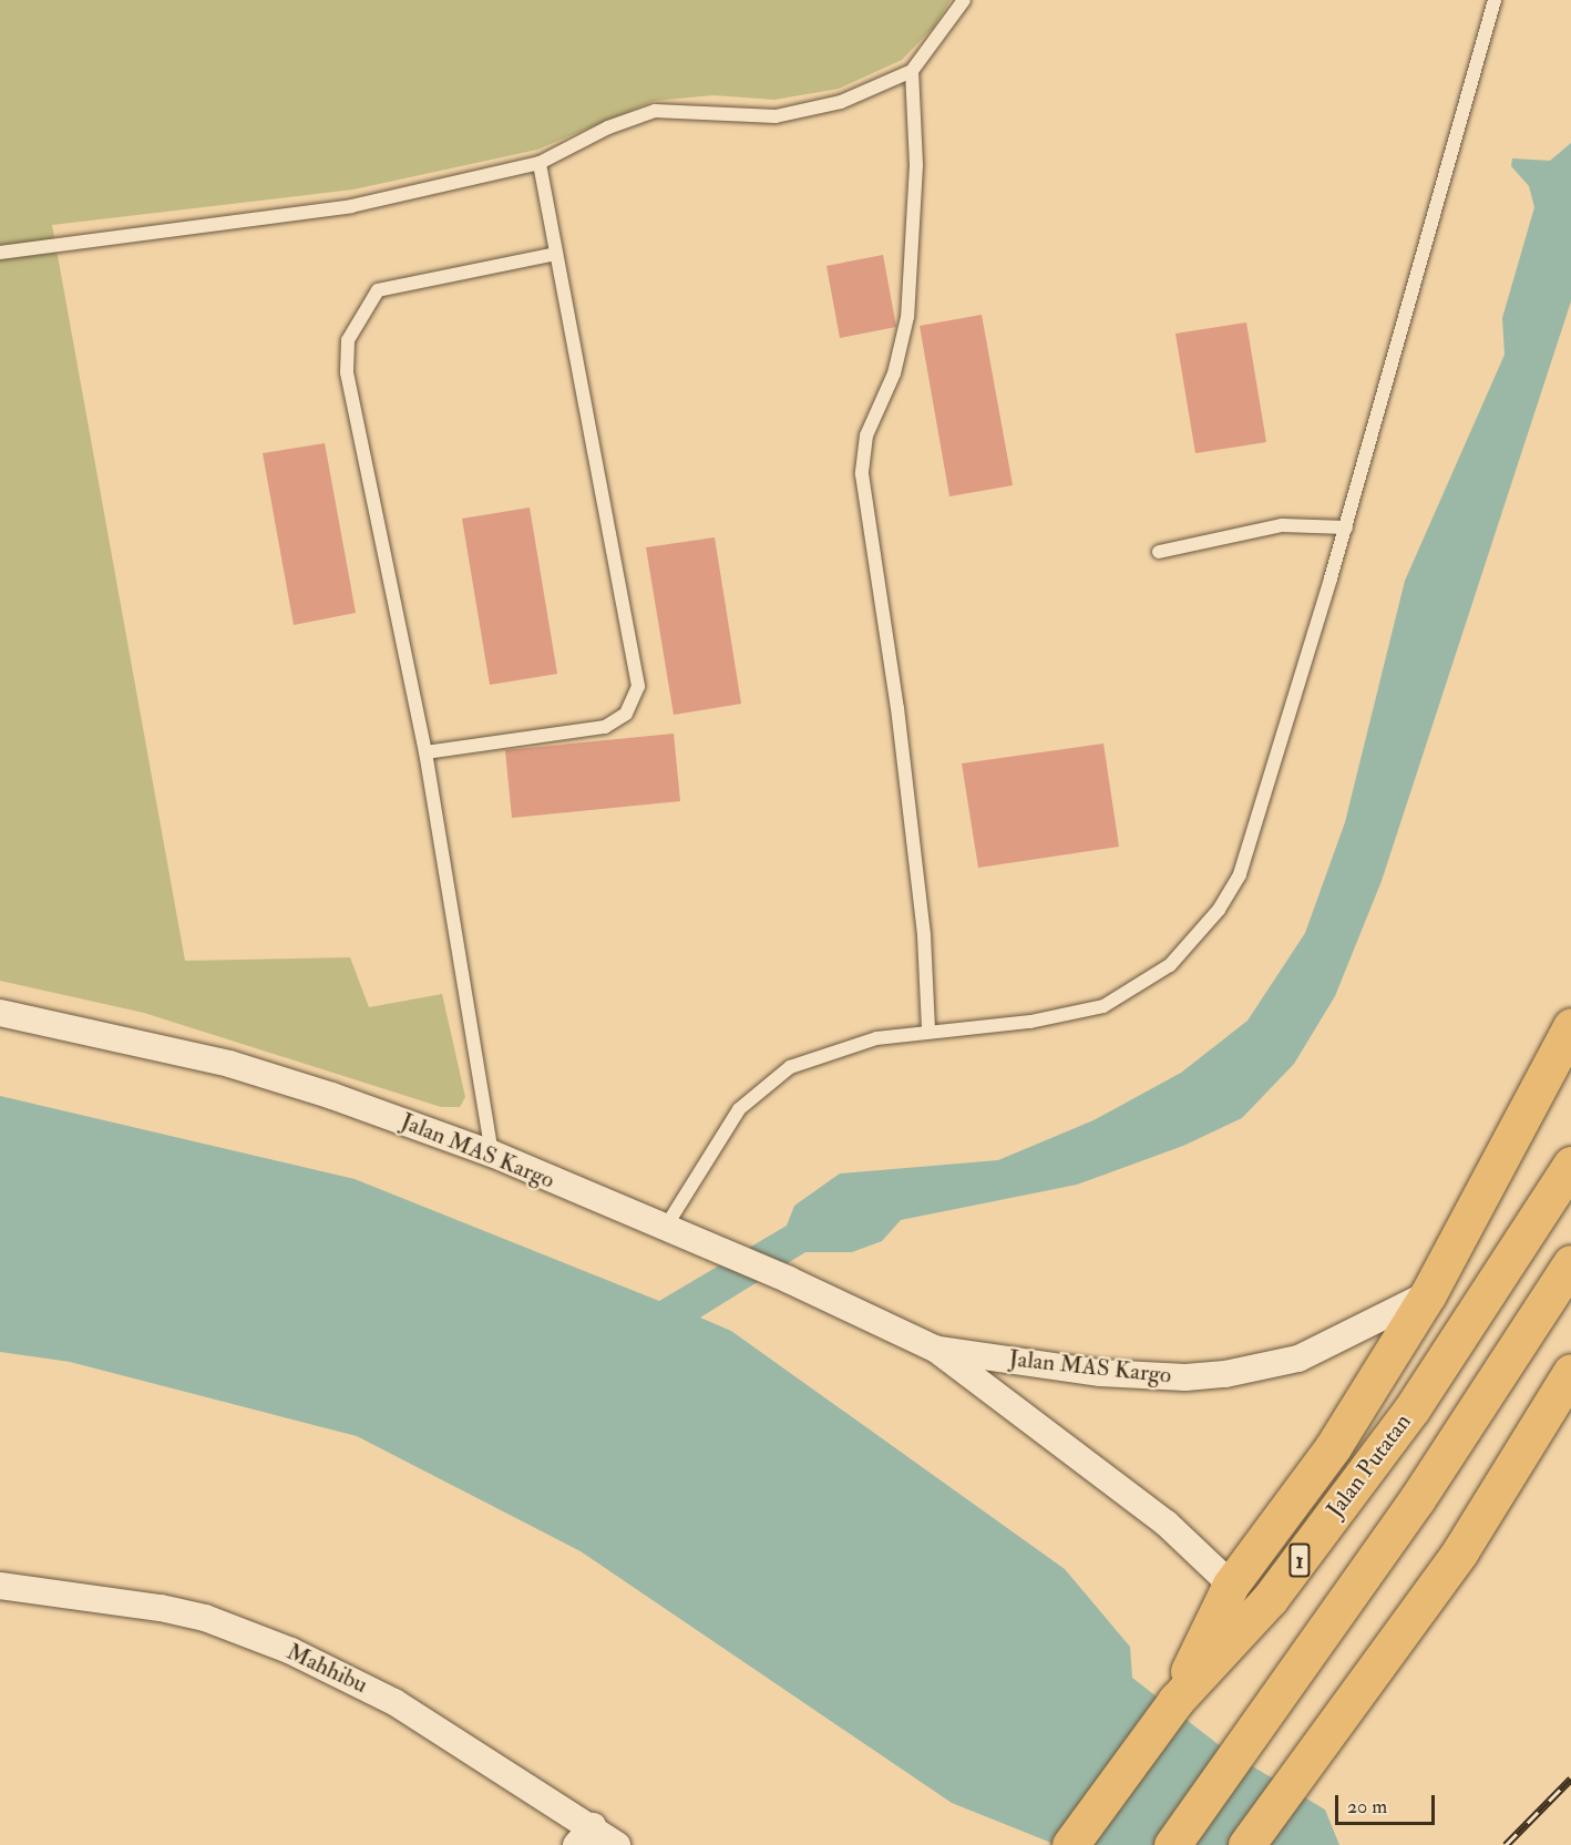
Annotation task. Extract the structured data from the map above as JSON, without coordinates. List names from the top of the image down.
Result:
{
  "streets": {
    "highway": ["Jalan Putatan", "1"],
    "street": ["Jalan MAS Kargo", "Mahhibu"]
  },
  "scale_bar": "20 m"
}
